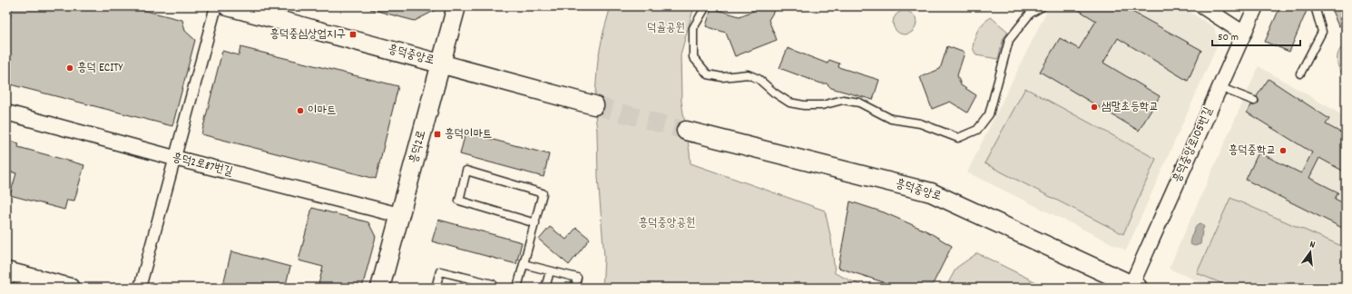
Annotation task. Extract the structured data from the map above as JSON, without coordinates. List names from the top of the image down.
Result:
{
  "streets": {
    "street": [
      "흥덕중앙로",
      "흥덕중앙로105번길",
      "흥덕2로",
      "흥덕2로87번길"
    ]
  },
  "crossings": [
    ["흥덕중앙로", "흥덕중앙로105번길"],
    ["흥덕중앙로", "흥덕2로"],
    ["흥덕2로", "흥덕2로87번길"]
  ],
  "parks": ["덕골공원", "흥덕중앙공원"],
  "places": {
    "transit": ["흥덕중심상업지구", "흥덕이마트"],
    "other": [
      "흥덕 ECITY",
      "샘말초등학교",
      "이마트",
      "흥덕중학교"
    ]
  },
  "scale_bar": "50 m",
  "north": "top"
}
